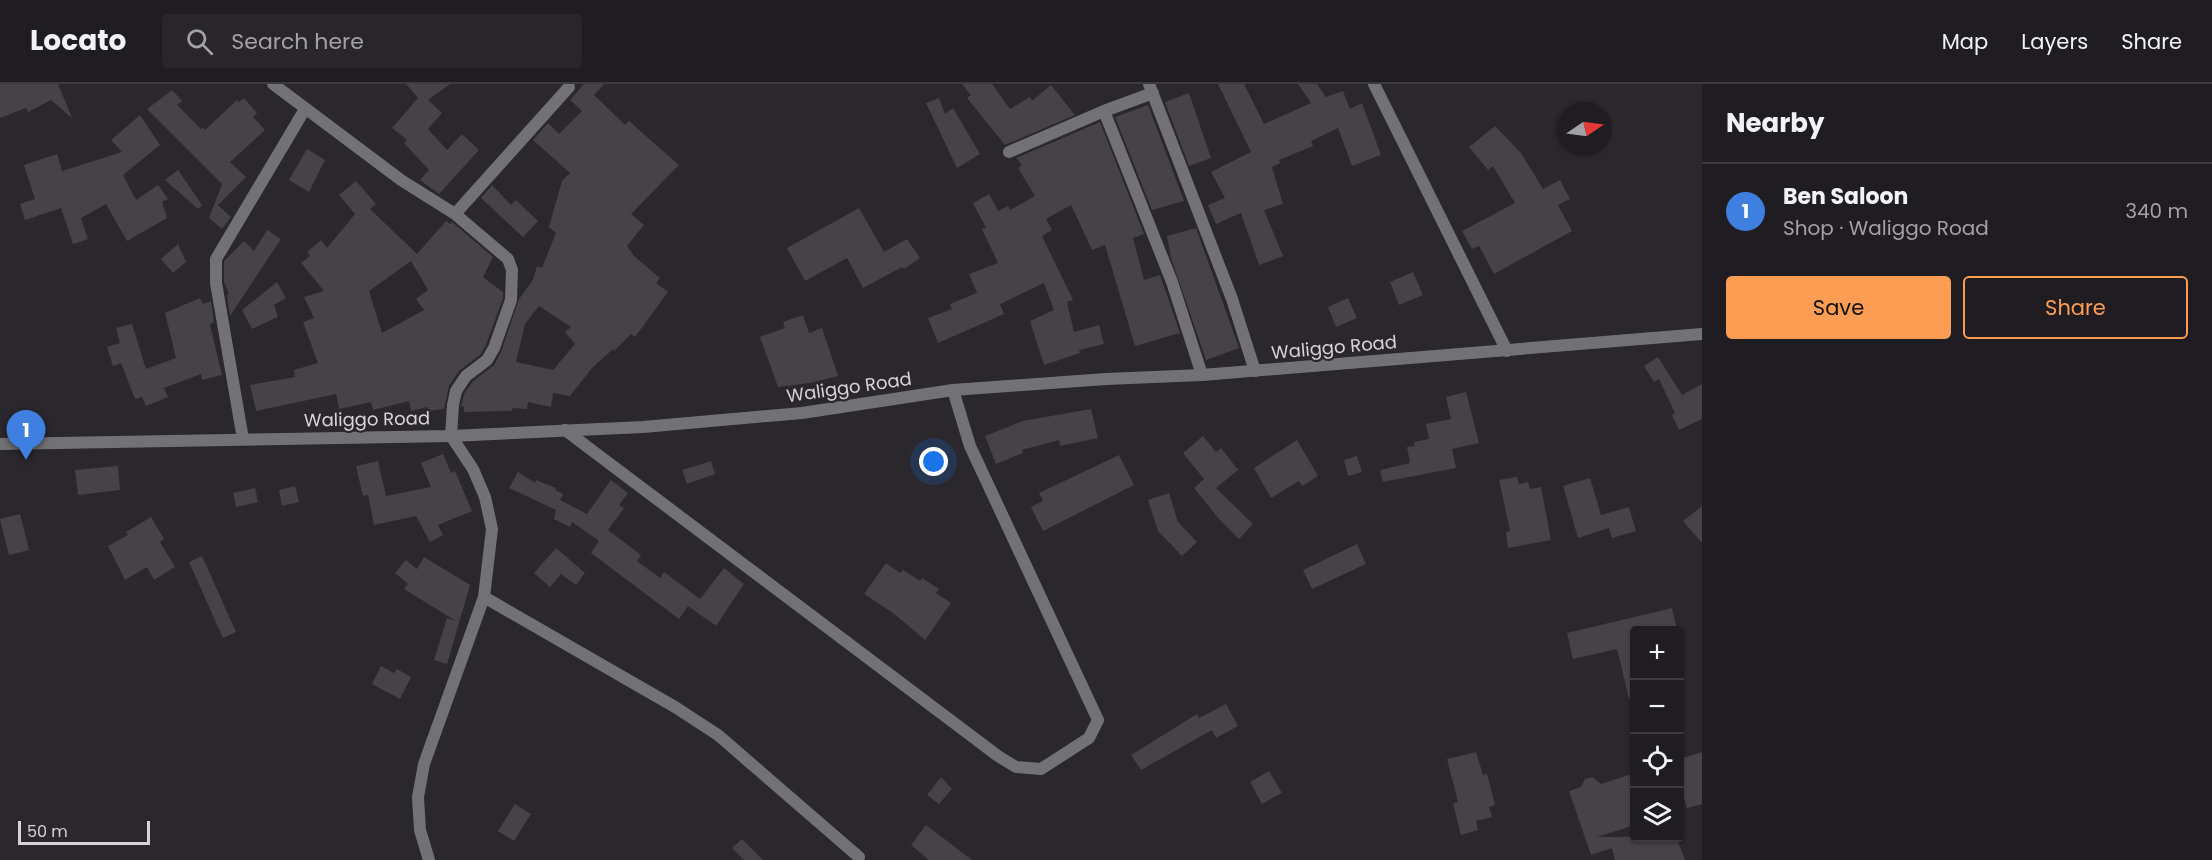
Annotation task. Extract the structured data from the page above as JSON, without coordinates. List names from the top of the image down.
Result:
{
  "streets": {
    "street": ["Waliggo Road"]
  },
  "scale_bar": "50 m",
  "north": "right",
  "page": {
    "header": "Locato",
    "search": "Search here",
    "nav": ["Map", "Layers", "Share"],
    "heading": "Nearby",
    "list": [
      {
        "mark": "1",
        "name": "Ben Saloon",
        "note": "Shop · Waliggo Road",
        "value": "340 m"
      }
    ],
    "buttons": ["Save", "Share"],
    "pins": "1",
    "map_buttons": ["+", "−"],
    "scale": "50 m"
  }
}
